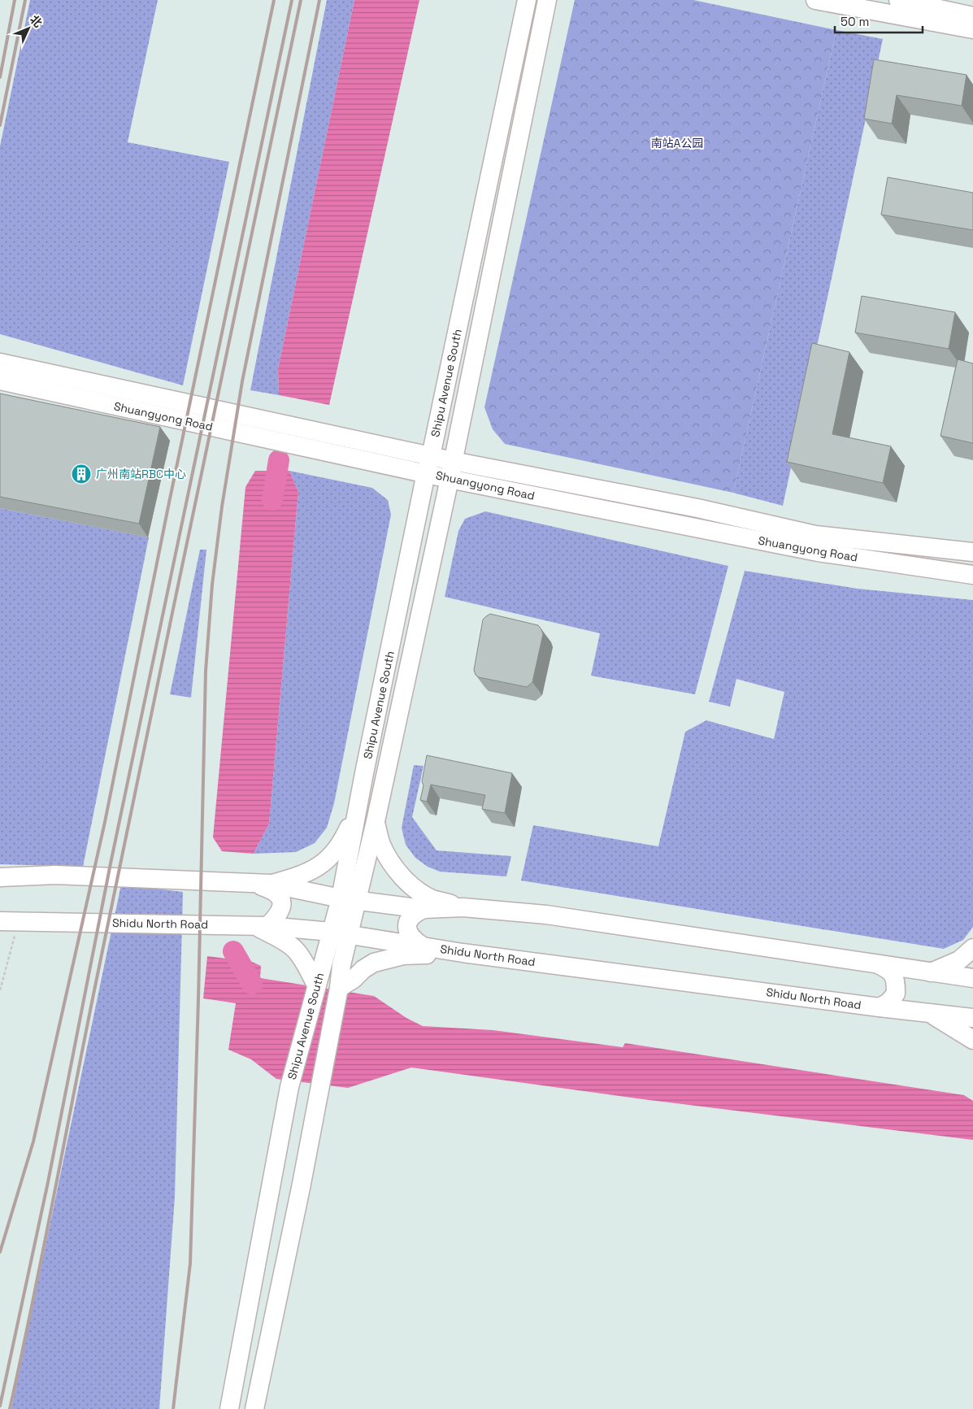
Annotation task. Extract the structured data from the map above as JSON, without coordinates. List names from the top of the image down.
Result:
{
  "streets": {
    "main road": ["Shipu Avenue South", "Shuangyong Road", "Shidu North Road"]
  },
  "crossings": [
    ["Shipu Avenue South", "Shuangyong Road"],
    ["Shipu Avenue South", "Shidu North Road"]
  ],
  "parks": ["南站A公园"],
  "places": {
    "building": ["广州南站RBC中心"]
  },
  "scale_bar": "50 m",
  "north": "top right"
}
